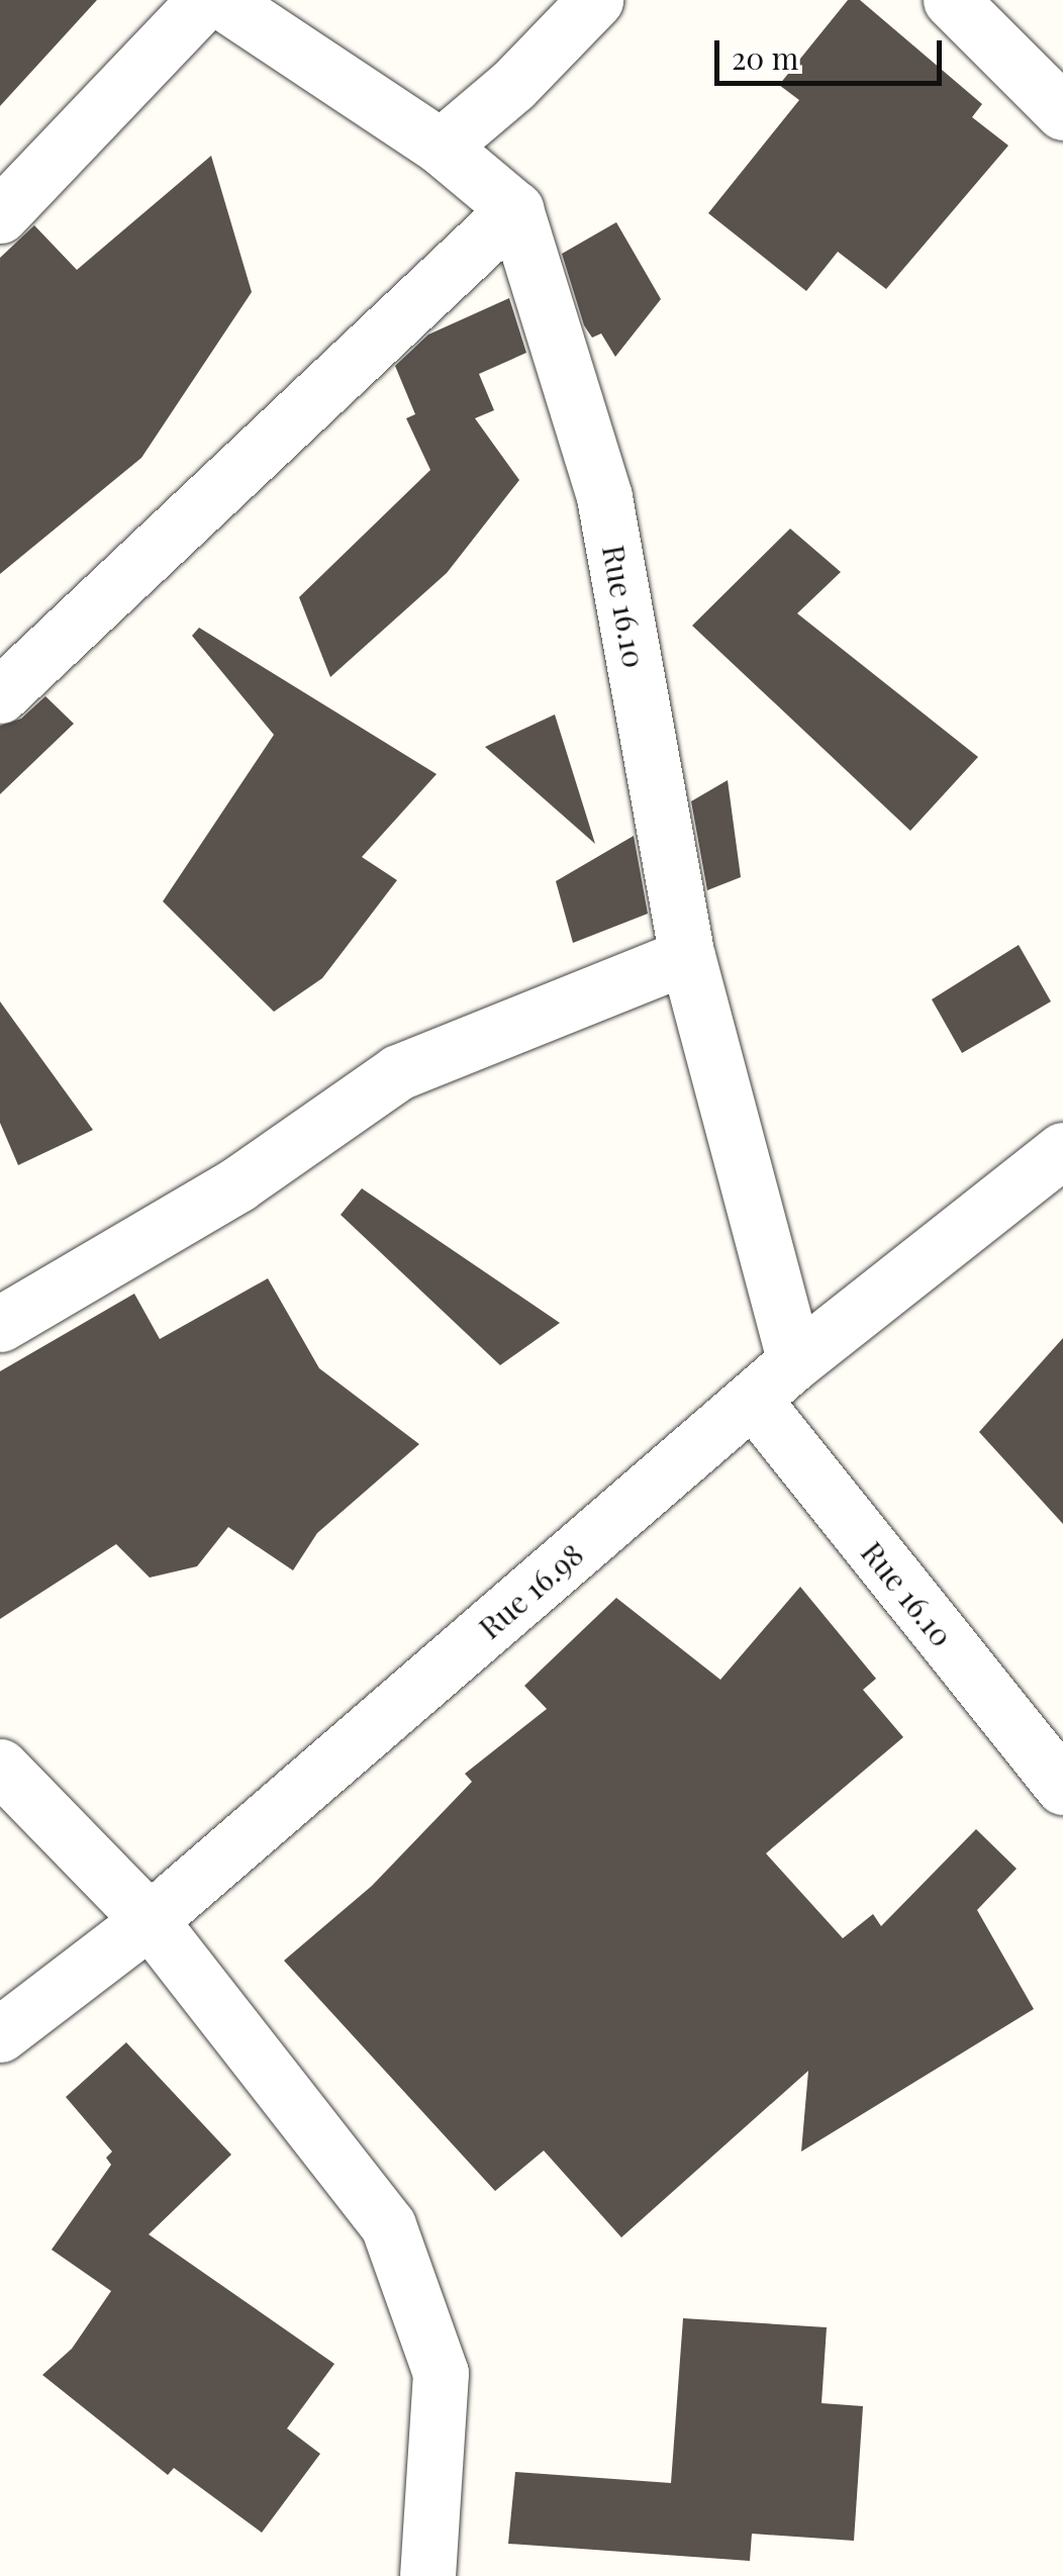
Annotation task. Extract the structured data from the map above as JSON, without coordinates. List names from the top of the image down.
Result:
{
  "streets": {
    "street": ["Rue 16.10", "Rue 16.98"]
  },
  "crossings": [
    ["Rue 16.10", "Rue 16.98"]
  ],
  "scale_bar": "20 m"
}
